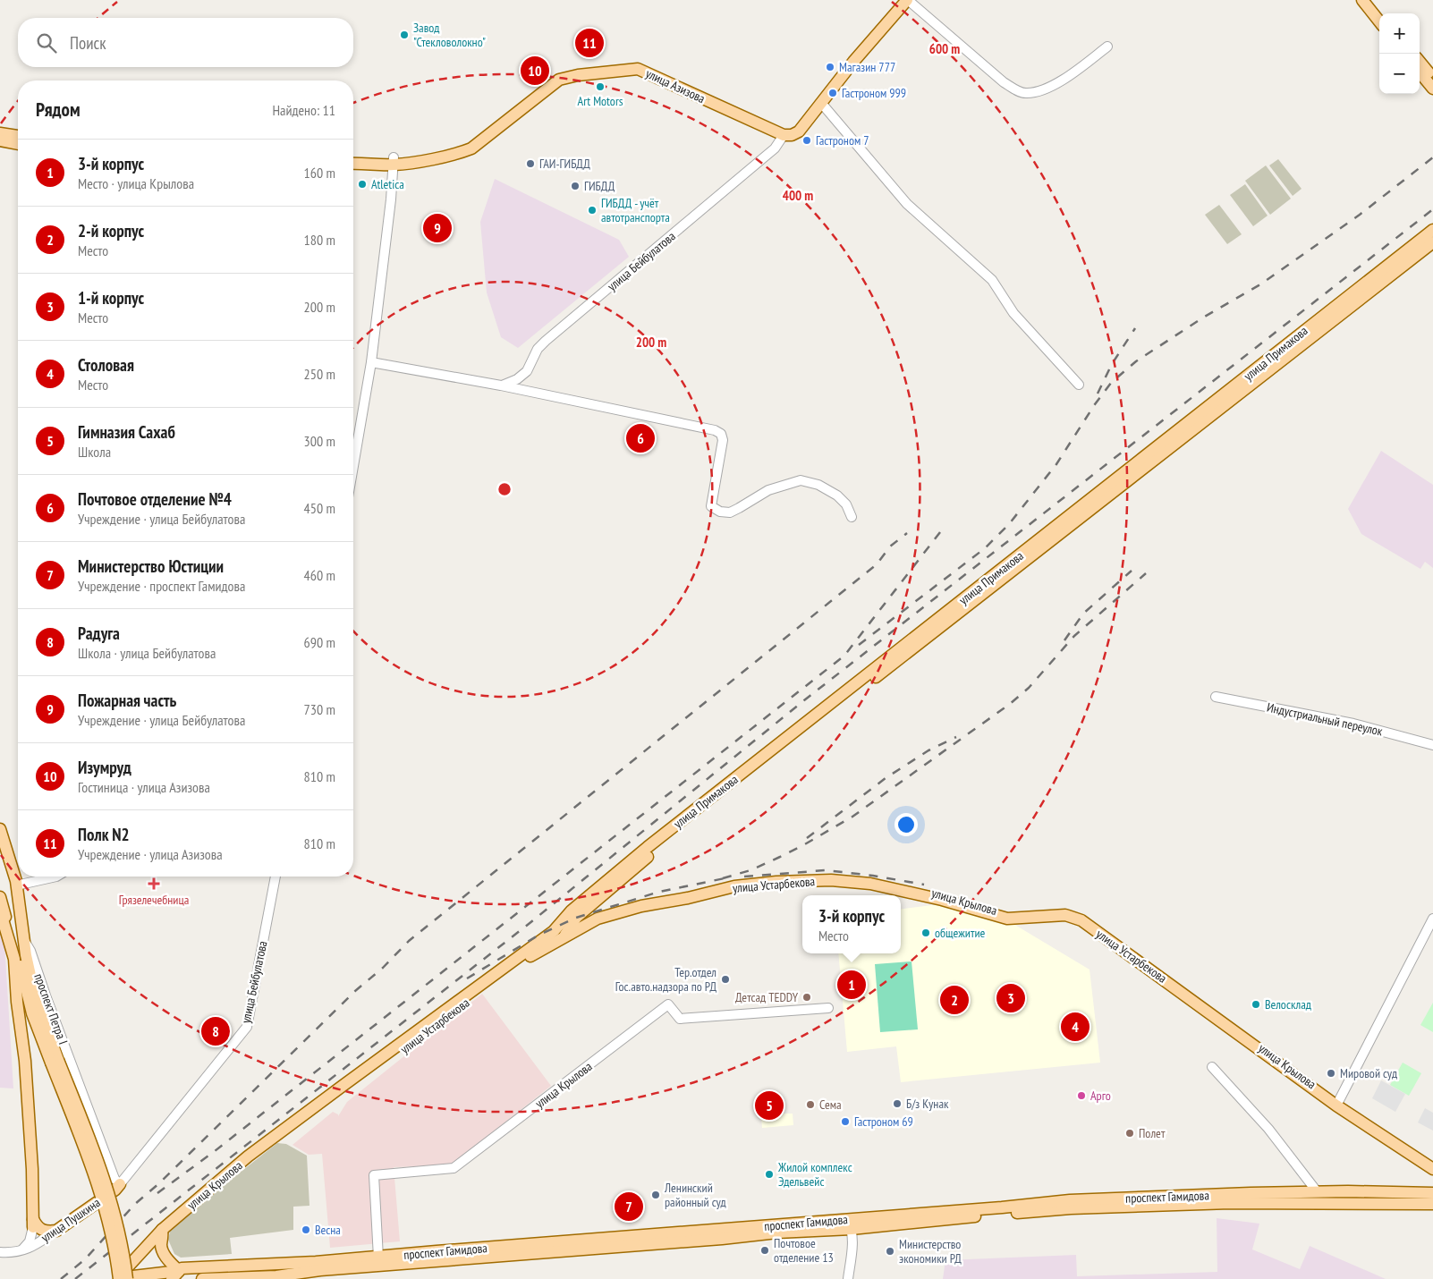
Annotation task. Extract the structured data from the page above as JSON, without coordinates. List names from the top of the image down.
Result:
{
  "streets": {
    "main road": [
      "улица Азизова",
      "улица Примакова",
      "улица Устарбекова",
      "улица Крылова",
      "проспект Петра I",
      "проспект Гамидова",
      "улица Пушкина"
    ],
    "street": ["улица Бейбулатова", "Индустриальный переулок"]
  },
  "crossings": [
    ["улица Азизова", "улица Бейбулатова"],
    ["улица Бейбулатова", "проспект Петра I"],
    ["улица Бейбулатова", "улица Пушкина"],
    ["улица Примакова", "улица Устарбекова"],
    ["улица Примакова", "улица Крылова"],
    ["улица Устарбекова", "улица Крылова"],
    ["улица Устарбекова", "проспект Гамидова"],
    ["улица Крылова", "проспект Гамидова"],
    ["проспект Петра I", "улица Пушкина"]
  ],
  "places": {
    "other": [
      "Завод \"Стекловолокно\"",
      "Магазин 777",
      "Art Motors",
      "Гастроном 999",
      "Гастроном 7",
      "ГАИ-ГИБДД",
      "Atletica",
      "ГИБДД",
      "ГИБДД - учёт автотранспорта",
      "общежитие",
      "Тер.отдел Гос.авто.надзора по РД",
      "Детсад TEDDY",
      "Велосклад",
      "Мировой суд",
      "Арго",
      "Б/з Кунак",
      "Сема",
      "Гастроном 69",
      "Полет",
      "Жилой комплекс Эдельвейс",
      "Ленинский районный суд",
      "Весна",
      "Почтовое отделение 13",
      "Министерство экономики РД"
    ],
    "health": ["Грязелечебница"]
  },
  "page": {
    "map_buttons": ["+", "−"],
    "search": "Поиск",
    "pins": [
      "11",
      "10",
      "9",
      "6",
      "1",
      "3",
      "2",
      "4",
      "8",
      "5",
      "7"
    ],
    "heading": ["Рядом", "Найдено: 11"],
    "list": [
      {
        "mark": "1",
        "name": "3-й корпус",
        "note": "Место · улица Крылова",
        "value": "160 m"
      },
      {
        "mark": "2",
        "name": "2-й корпус",
        "note": "Место",
        "value": "180 m"
      },
      {
        "mark": "3",
        "name": "1-й корпус",
        "note": "Место",
        "value": "200 m"
      },
      {
        "mark": "4",
        "name": "Столовая",
        "note": "Место",
        "value": "250 m"
      },
      {
        "mark": "5",
        "name": "Гимназия Сахаб",
        "note": "Школа",
        "value": "300 m"
      },
      {
        "mark": "6",
        "name": "Почтовое отделение №4",
        "note": "Учреждение · улица Бейбулатова",
        "value": "450 m"
      },
      {
        "mark": "7",
        "name": "Министерство Юстиции",
        "note": "Учреждение · проспект Гамидова",
        "value": "460 m"
      },
      {
        "mark": "8",
        "name": "Радуга",
        "note": "Школа · улица Бейбулатова",
        "value": "690 m"
      },
      {
        "mark": "9",
        "name": "Пожарная часть",
        "note": "Учреждение · улица Бейбулатова",
        "value": "730 m"
      },
      {
        "mark": "10",
        "name": "Изумруд",
        "note": "Гостиница · улица Азизова",
        "value": "810 m"
      },
      {
        "mark": "11",
        "name": "Полк N2",
        "note": "Учреждение · улица Азизова",
        "value": "810 m"
      }
    ],
    "popup": ["3-й корпус", "Место"]
  },
  "rings": ["600 m", "400 m", "200 m"]
}
